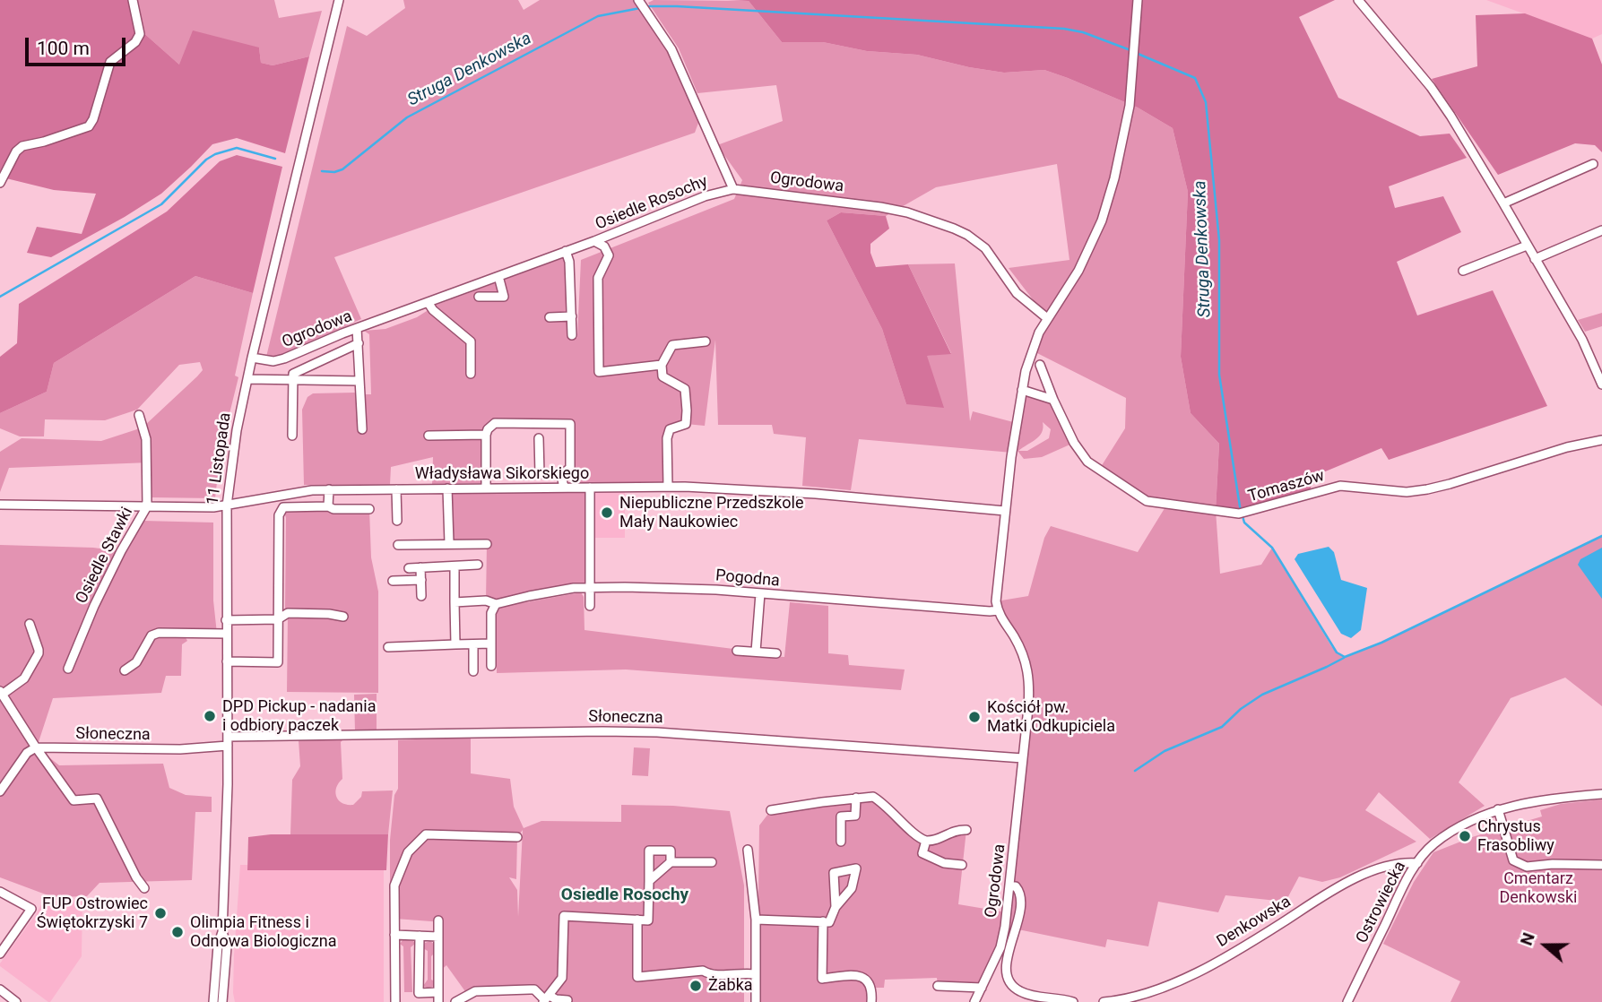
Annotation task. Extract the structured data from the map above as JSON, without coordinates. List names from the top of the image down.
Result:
{
  "streets": {
    "street": [
      "Ogrodowa",
      "Osiedle Rosochy",
      "11 Listopada",
      "Władysława Sikorskiego",
      "Tomaszów",
      "Osiedle Stawki",
      "Pogodna",
      "Słoneczna",
      "Ostrowiecka",
      "Denkowska"
    ]
  },
  "crossings": [
    ["Ogrodowa", "Osiedle Rosochy"],
    ["Ogrodowa", "11 Listopada"],
    ["Ogrodowa", "Pogodna"],
    ["Ogrodowa", "Słoneczna"],
    ["11 Listopada", "Władysława Sikorskiego"],
    ["11 Listopada", "Słoneczna"],
    ["Władysława Sikorskiego", "Osiedle Stawki"],
    ["Ostrowiecka", "Denkowska"]
  ],
  "districts": ["Osiedle Rosochy"],
  "water": ["Struga Denkowska"],
  "parks": ["Cmentarz Denkowski"],
  "places": [
    "Niepubliczne Przedszkole Mały Naukowiec",
    "DPD Pickup - nadania i odbiory paczek",
    "Kościół pw. Matki Odkupiciela",
    "Chrystus Frasobliwy",
    "FUP Ostrowiec Świętokrzyski 7",
    "Olimpia Fitness i Odnowa Biologiczna",
    "Żabka"
  ],
  "scale_bar": "100 m",
  "north": "left"
}
